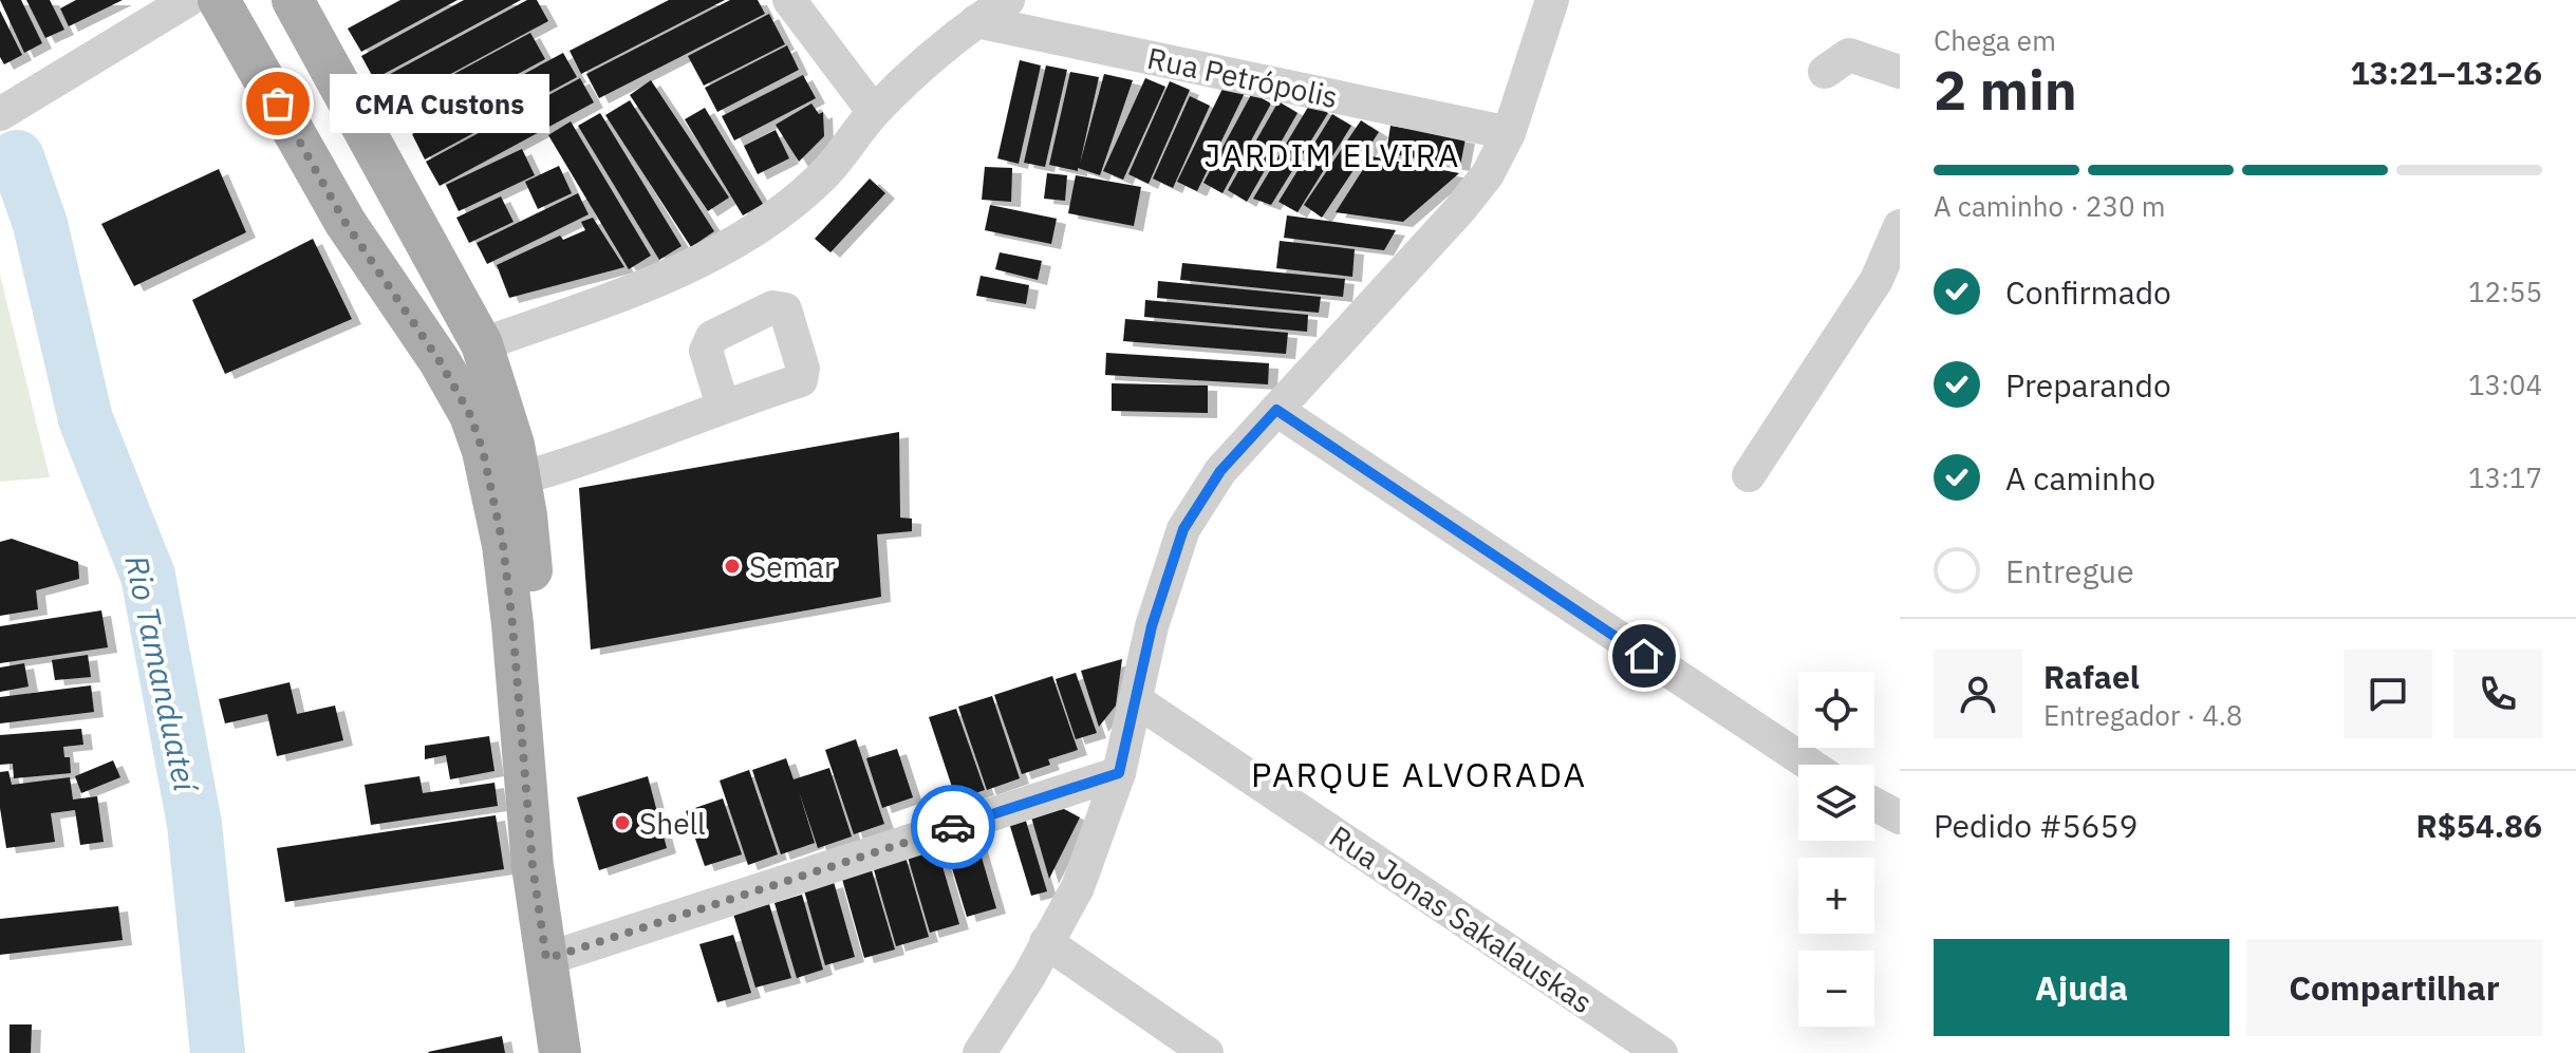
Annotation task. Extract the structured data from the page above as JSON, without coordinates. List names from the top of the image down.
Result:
{
  "streets": {
    "street": ["Rua Petrópolis", "Rua Jonas Sakalauskas"]
  },
  "districts": ["JARDIM ELVIRA", "PARQUE ALVORADA"],
  "water": ["Rio Tamanduateí"],
  "places": ["CMA Custons", "Semar", "Shell"],
  "page": {
    "heading": ["2 min", "Chega em", "13:21–13:26"],
    "panel": [
      "Rafael",
      "Entregador · 4.8",
      "Pedido #5659",
      "R$54.86"
    ],
    "bubble": "CMA Custons",
    "bar": "A caminho · 230 m",
    "list": [
      ["Confirmado", "12:55"],
      ["Preparando", "13:04"],
      ["A caminho", "13:17"],
      "Entregue"
    ],
    "map_buttons": ["+", "−"],
    "buttons": ["Ajuda", "Compartilhar"]
  }
}
